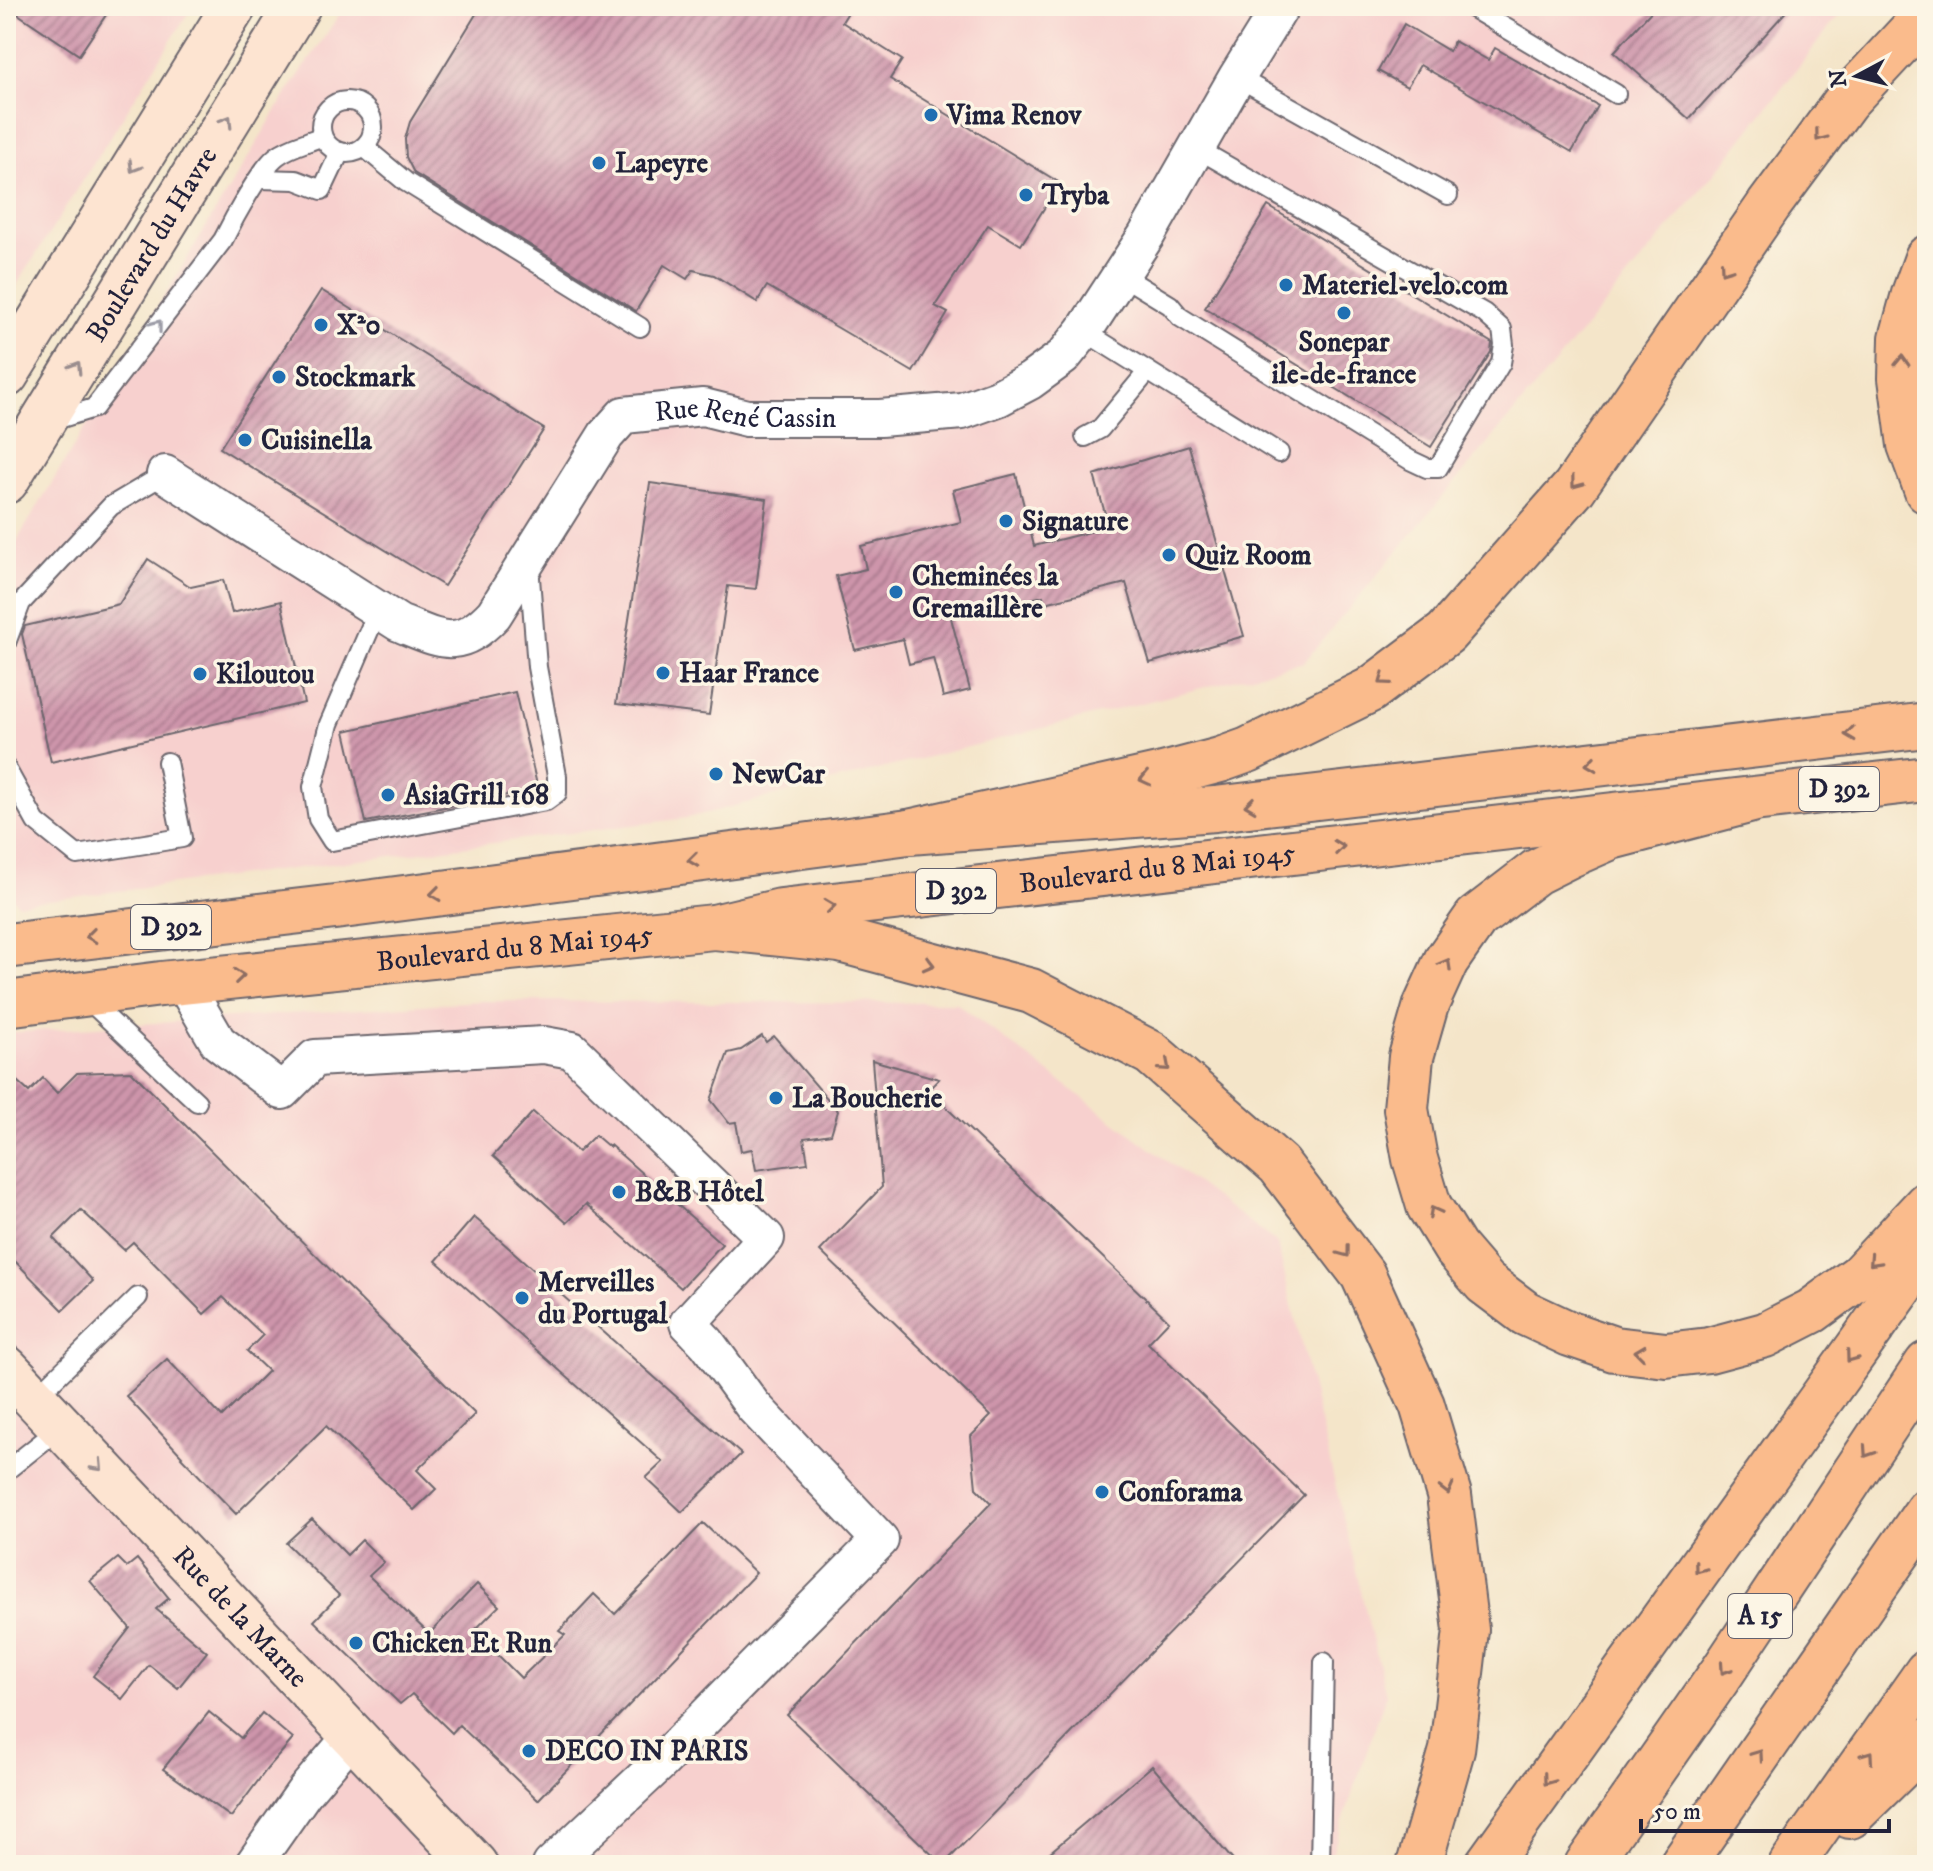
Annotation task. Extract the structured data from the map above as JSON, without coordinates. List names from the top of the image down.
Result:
{
  "streets": {
    "main road": [
      "Boulevard du Havre",
      "D 392",
      "Boulevard du 8 Mai 1945",
      "A 15",
      "Rue de la Marne"
    ],
    "street": ["Rue René Cassin"]
  },
  "one_way": ["Rue de la Marne"],
  "places": [
    "Vima Renov",
    "Lapeyre",
    "Tryba",
    "Materiel-velo.com",
    "Sonepar ile-de-france",
    "X²0",
    "Stockmark",
    "Cuisinella",
    "Signature",
    "Quiz Room",
    "Cheminées la Cremaillère",
    "Haar France",
    "Kiloutou",
    "NewCar",
    "AsiaGrill 168",
    "La Boucherie",
    "B&B Hôtel",
    "Merveilles du Portugal",
    "Conforama",
    "Chicken Et Run",
    "DECO IN PARIS"
  ],
  "scale_bar": "50 m",
  "north": "left"
}
